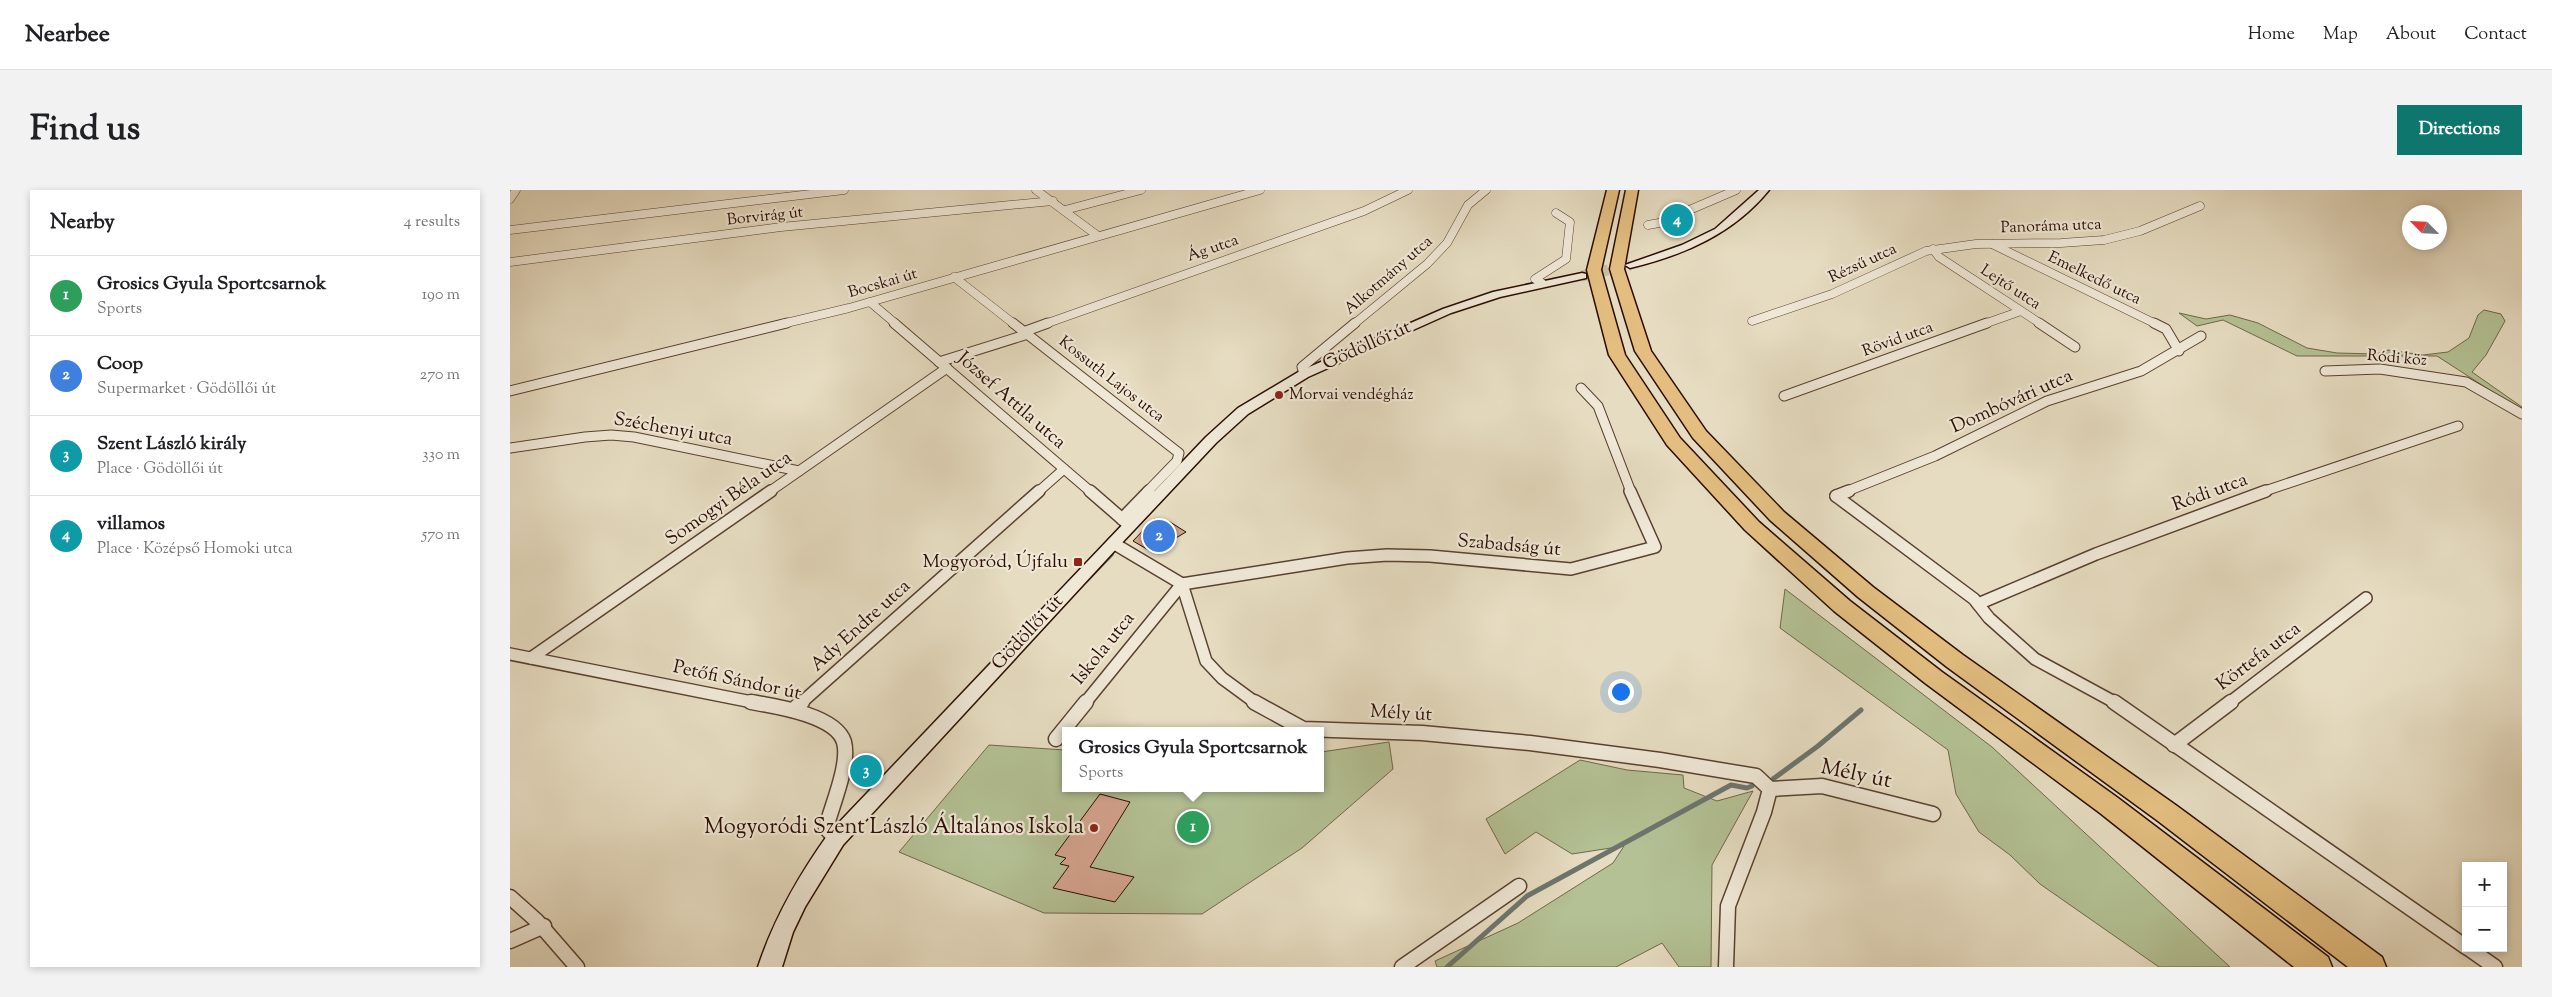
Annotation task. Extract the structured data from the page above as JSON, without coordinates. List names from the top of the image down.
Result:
{
  "streets": {
    "main road": ["Gödöllői út"],
    "street": [
      "Borvirág út",
      "Panoráma utca",
      "Ág utca",
      "Rézsű utca",
      "Alkotmány utca",
      "Emelkedő utca",
      "Bocskai út",
      "Lejtő utca",
      "Rövid utca",
      "Ródi köz",
      "Kossuth Lajos utca",
      "József Attila utca",
      "Dombóvári utca",
      "Széchenyi utca",
      "Ródi utca",
      "Somogyi Béla utca",
      "Szabadság út",
      "Ady Endre utca",
      "Iskola utca",
      "Körtefa utca",
      "Petőfi Sándor út",
      "Mély út"
    ]
  },
  "crossings": [
    ["Panoráma utca", "Rézsű utca"],
    ["Panoráma utca", "Emelkedő utca"],
    ["Ág utca", "Kossuth Lajos utca"],
    ["Ág utca", "József Attila utca"],
    ["Ág utca", "Somogyi Béla utca"],
    ["Rézsű utca", "Emelkedő utca"],
    ["Rézsű utca", "Lejtő utca"],
    ["Alkotmány utca", "Gödöllői út"],
    ["Emelkedő utca", "Dombóvári utca"],
    ["Bocskai út", "Kossuth Lajos utca"],
    ["Bocskai út", "József Attila utca"],
    ["Lejtő utca", "Rövid utca"],
    ["Gödöllői út", "Kossuth Lajos utca"],
    ["Gödöllői út", "József Attila utca"],
    ["Gödöllői út", "Petőfi Sándor út"],
    ["Kossuth Lajos utca", "József Attila utca"],
    ["József Attila utca", "Somogyi Béla utca"],
    ["József Attila utca", "Ady Endre utca"],
    ["Dombóvári utca", "Ródi utca"],
    ["Széchenyi utca", "Somogyi Béla utca"],
    ["Somogyi Béla utca", "Petőfi Sándor út"],
    ["Szabadság út", "Iskola utca"],
    ["Szabadság út", "Mély út"],
    ["Ady Endre utca", "Petőfi Sándor út"],
    ["Iskola utca", "Mély út"]
  ],
  "places": {
    "other": ["Morvai vendégház", "Mogyoródi Szent László Általános Iskola"],
    "transit": ["Mogyoród, Újfalu"]
  },
  "north": "top left",
  "page": {
    "header": "Nearbee",
    "nav": [
      "Home",
      "Map",
      "About",
      "Contact"
    ],
    "title": "Find us",
    "buttons": "Directions",
    "heading": ["Nearby", "4 results"],
    "pins": [
      "4",
      "2",
      "3",
      "1"
    ],
    "list": [
      {
        "mark": "1",
        "name": "Grosics Gyula Sportcsarnok",
        "note": "Sports",
        "value": "190 m"
      },
      {
        "mark": "2",
        "name": "Coop",
        "note": "Supermarket · Gödöllői út",
        "value": "270 m"
      },
      {
        "mark": "3",
        "name": "Szent László király",
        "note": "Place · Gödöllői út",
        "value": "330 m"
      },
      {
        "mark": "4",
        "name": "villamos",
        "note": "Place · Középső Homoki utca",
        "value": "570 m"
      }
    ],
    "popup": ["Grosics Gyula Sportcsarnok", "Sports"],
    "map_buttons": ["+", "−"]
  }
}
